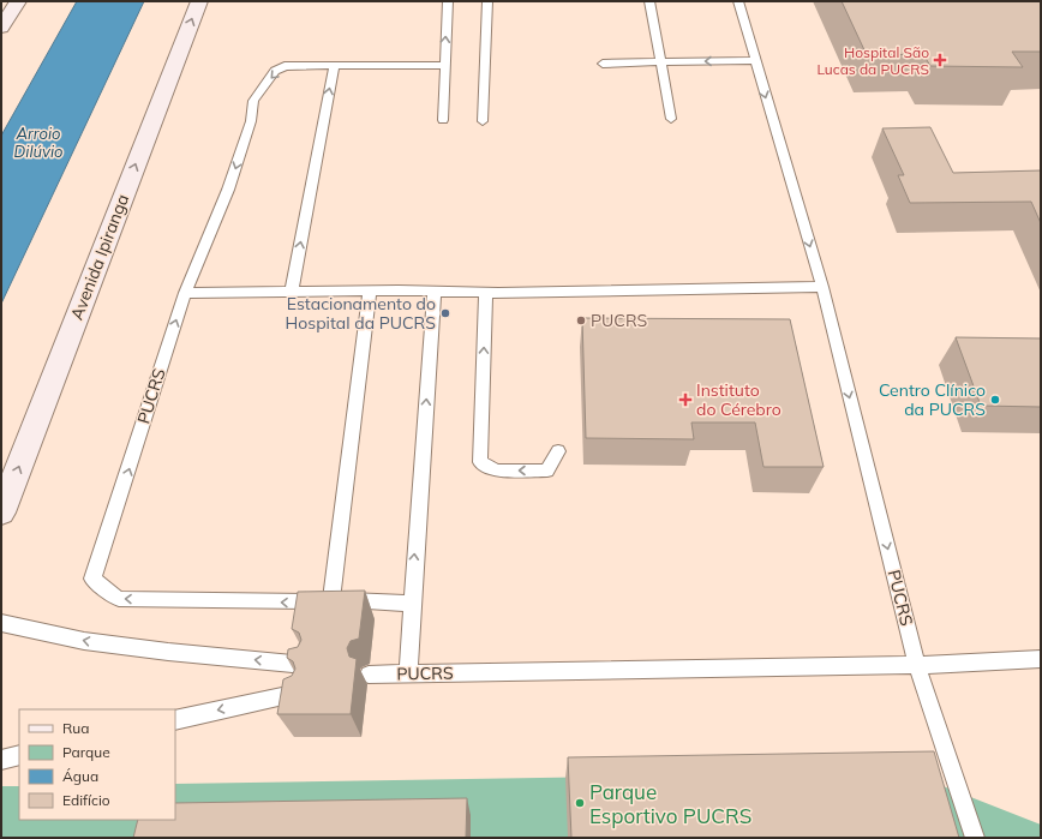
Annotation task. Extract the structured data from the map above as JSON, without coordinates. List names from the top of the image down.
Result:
{
  "streets": {
    "main road": ["Avenida Ipiranga"],
    "lane": ["PUCRS"]
  },
  "one_way": ["Avenida Ipiranga"],
  "water": ["Arroio Dilúvio"],
  "places": {
    "health": ["Hospital São Lucas da PUCRS", "Instituto do Cérebro"],
    "other": [
      "Estacionamento do Hospital da PUCRS",
      "PUCRS",
      "Centro Clínico da PUCRS",
      "Parque Esportivo PUCRS"
    ]
  },
  "legend": [
    "Rua",
    "Parque",
    "Água",
    "Edifício"
  ]
}
